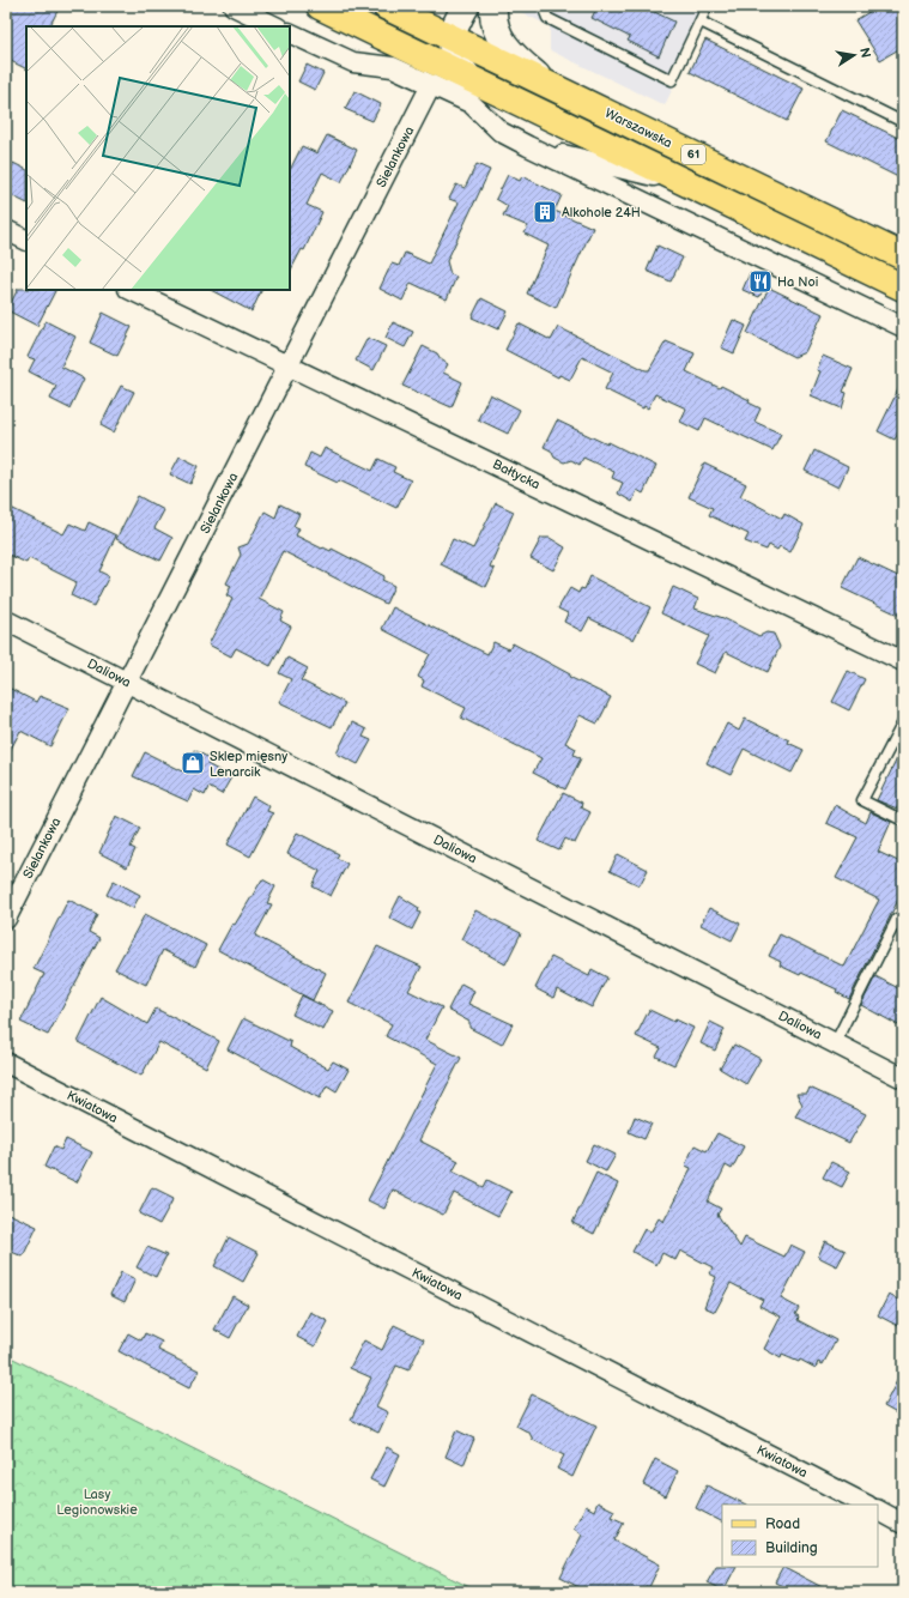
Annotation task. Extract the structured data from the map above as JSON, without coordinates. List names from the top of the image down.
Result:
{
  "streets": {
    "main road": ["Warszawska", "61"],
    "street": [
      "Sielankowa",
      "Bałtycka",
      "Daliowa",
      "Kwiatowa"
    ]
  },
  "crossings": [
    ["Sielankowa", "Bałtycka"],
    ["Sielankowa", "Daliowa"]
  ],
  "parks": ["Lasy Legionowskie"],
  "places": {
    "building": ["Alkohole 24H"],
    "restaurant": ["Ha Noi"],
    "shop": ["Sklep mięsny Lenarcik"]
  },
  "legend": ["Road", "Building"],
  "north": "right"
}
